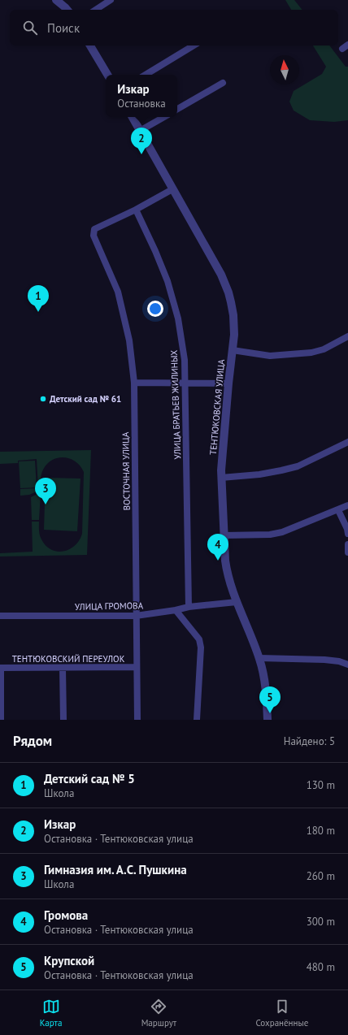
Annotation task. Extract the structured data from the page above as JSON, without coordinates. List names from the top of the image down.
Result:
{
  "streets": {
    "street": [
      "УЛИЦА БРАТЬЕВ ЖИЛИНЫХ",
      "ТЕНТЮКОВСКАЯ УЛИЦА",
      "ВОСТОЧНАЯ УЛИЦА",
      "УЛИЦА ГРОМОВА",
      "ТЕНТЮКОВСКИЙ ПЕРЕУЛОК"
    ]
  },
  "crossings": [
    ["УЛИЦА БРАТЬЕВ ЖИЛИНЫХ", "ВОСТОЧНАЯ УЛИЦА"],
    ["УЛИЦА БРАТЬЕВ ЖИЛИНЫХ", "УЛИЦА ГРОМОВА"],
    ["ТЕНТЮКОВСКАЯ УЛИЦА", "УЛИЦА ГРОМОВА"],
    ["ВОСТОЧНАЯ УЛИЦА", "УЛИЦА ГРОМОВА"],
    ["ВОСТОЧНАЯ УЛИЦА", "ТЕНТЮКОВСКИЙ ПЕРЕУЛОК"]
  ],
  "places": ["Детский сад № 61"],
  "north": "top",
  "page": {
    "search": "Поиск",
    "popup": ["Изкар", "Остановка"],
    "pins": [
      "2",
      "1",
      "3",
      "4",
      "5"
    ],
    "heading": ["Рядом", "Найдено: 5"],
    "list": [
      {
        "mark": "1",
        "name": "Детский сад № 5",
        "note": "Школа",
        "value": "130 m"
      },
      {
        "mark": "2",
        "name": "Изкар",
        "note": "Остановка · Тентюковская улица",
        "value": "180 m"
      },
      {
        "mark": "3",
        "name": "Гимназия им. А.С. Пушкина",
        "note": "Школа",
        "value": "260 m"
      },
      {
        "mark": "4",
        "name": "Громова",
        "note": "Остановка · Тентюковская улица",
        "value": "300 m"
      },
      {
        "mark": "5",
        "name": "Крупской",
        "note": "Остановка · Тентюковская улица",
        "value": "480 m"
      }
    ],
    "nav": ["Карта", "Маршрут", "Сохранённые"]
  }
}
